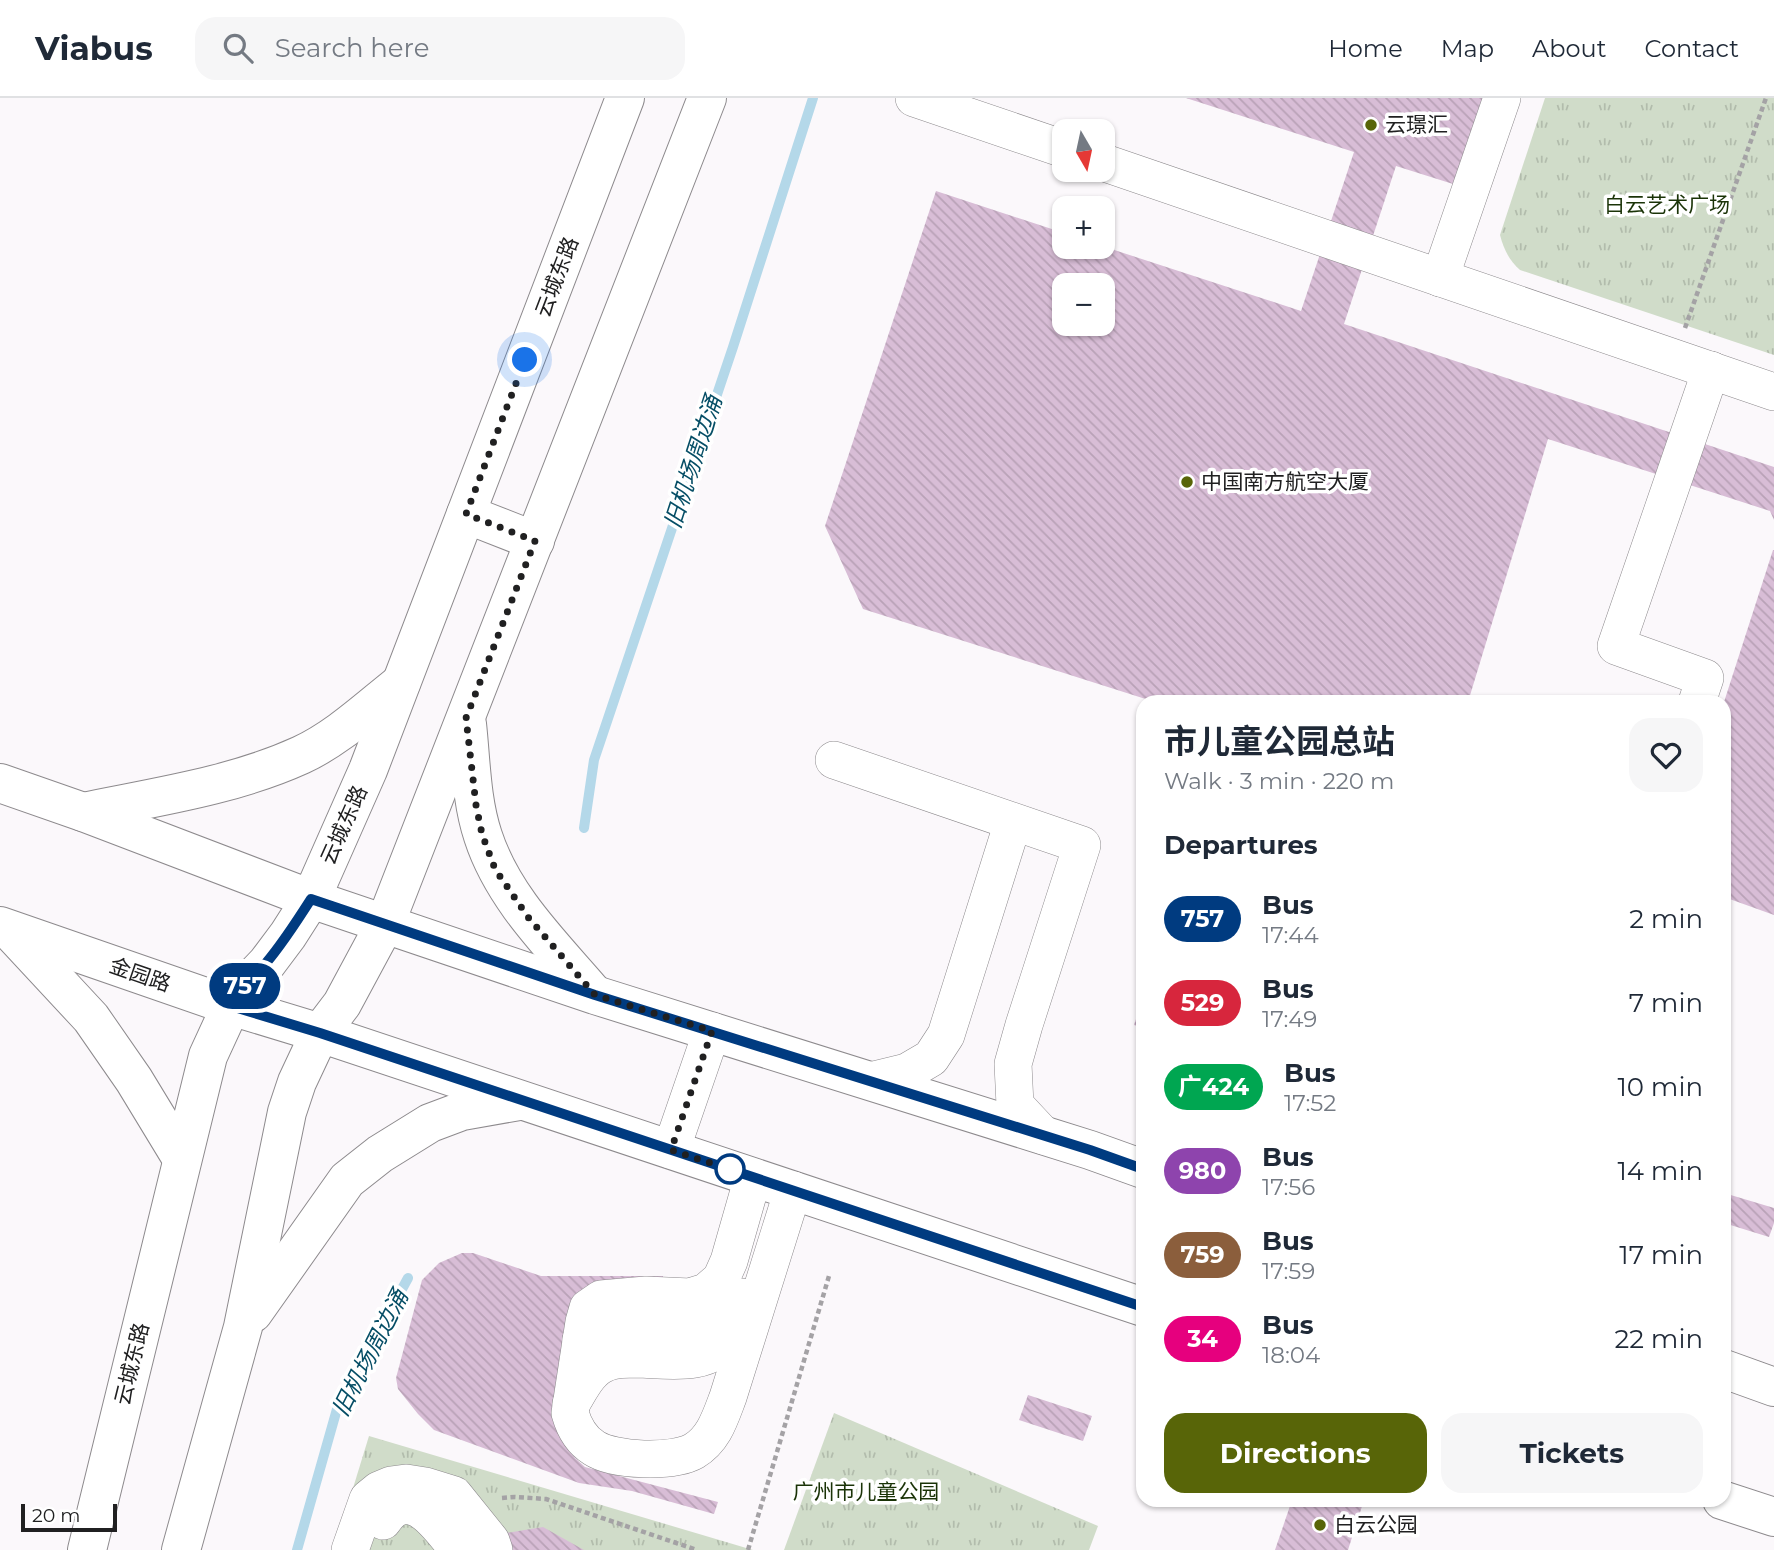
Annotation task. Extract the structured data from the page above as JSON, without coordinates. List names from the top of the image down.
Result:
{
  "streets": {
    "main road": ["云城东路", "金园路"]
  },
  "crossings": [
    ["云城东路", "金园路"]
  ],
  "water": ["旧机场周边涌"],
  "parks": ["白云艺术广场", "广州市儿童公园"],
  "places": ["云璟汇", "中国南方航空大厦", "白云公园"],
  "lines": ["bus line 757"],
  "scale_bar": "20 m",
  "north": "bottom",
  "page": {
    "header": "Viabus",
    "search": "Search here",
    "nav": [
      "Home",
      "Map",
      "About",
      "Contact"
    ],
    "on_map": "757",
    "map_buttons": ["+", "−"],
    "heading": [
      ["市儿童公园总站", "Walk · 3 min · 220 m"],
      "Departures"
    ],
    "list": [
      {
        "mark": "757",
        "name": "Bus",
        "note": "17:44",
        "value": "2 min"
      },
      {
        "mark": "529",
        "name": "Bus",
        "note": "17:49",
        "value": "7 min"
      },
      {
        "mark": "广424",
        "name": "Bus",
        "note": "17:52",
        "value": "10 min"
      },
      {
        "mark": "980",
        "name": "Bus",
        "note": "17:56",
        "value": "14 min"
      },
      {
        "mark": "759",
        "name": "Bus",
        "note": "17:59",
        "value": "17 min"
      },
      {
        "mark": "34",
        "name": "Bus",
        "note": "18:04",
        "value": "22 min"
      }
    ],
    "buttons": ["Directions", "Tickets"],
    "scale": "20 m"
  }
}
